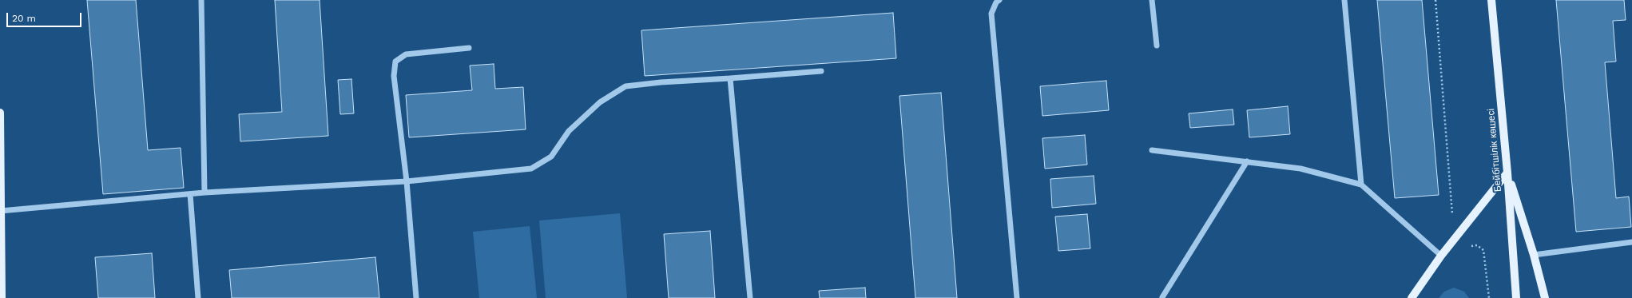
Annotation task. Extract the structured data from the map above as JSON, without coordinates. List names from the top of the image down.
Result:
{
  "streets": {
    "main road": ["Бейбітшілік көшесі"]
  },
  "scale_bar": "20 m"
}
